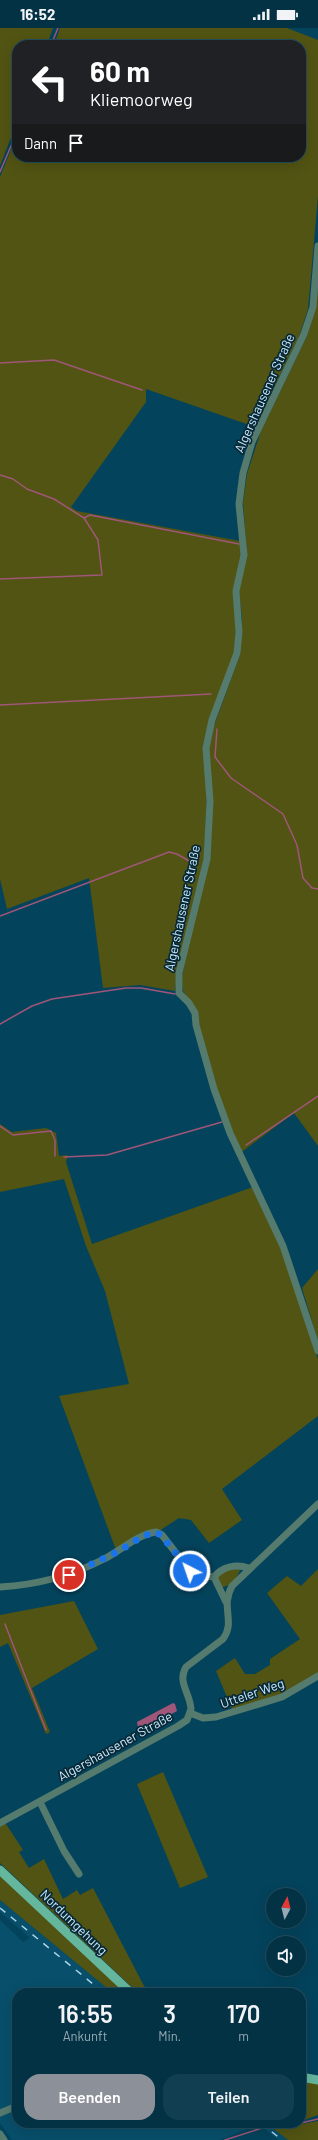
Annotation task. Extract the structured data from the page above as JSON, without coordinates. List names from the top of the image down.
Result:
{
  "streets": {
    "main road": ["Nordumgehung"],
    "street": ["Algershausener Straße", "Utteler Weg"]
  },
  "crossings": [
    ["Algershausener Straße", "Utteler Weg"]
  ],
  "north": "top",
  "page": {
    "status": "16:52",
    "turn": ["60 m", "Kliemoorweg"],
    "then": "Dann",
    "eta": [
      "16:55",
      "Ankunft",
      "3",
      "Min.",
      "170",
      "m"
    ],
    "buttons": ["Beenden", "Teilen"]
  }
}
